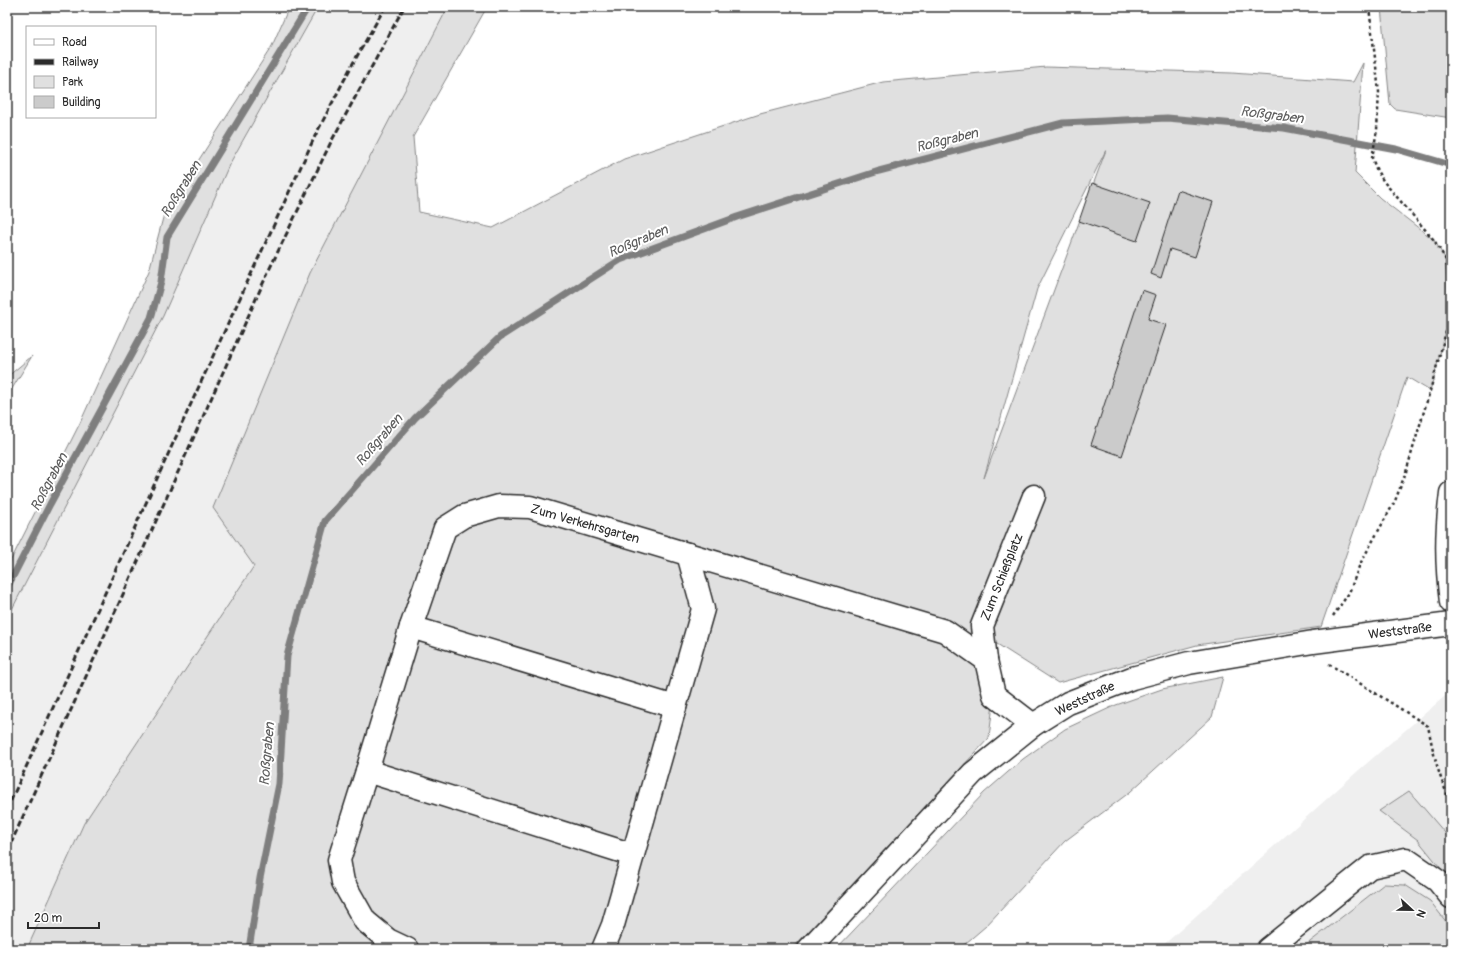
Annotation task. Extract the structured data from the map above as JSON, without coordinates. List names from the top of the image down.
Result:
{
  "streets": {
    "street": ["Zum Verkehrsgarten", "Zum Schießplatz", "Weststraße"]
  },
  "crossings": [
    ["Zum Verkehrsgarten", "Zum Schießplatz"],
    ["Zum Schießplatz", "Weststraße"]
  ],
  "water": ["Roßgraben"],
  "legend": [
    "Road",
    "Railway",
    "Park",
    "Building"
  ],
  "scale_bar": "20 m",
  "north": "right"
}
